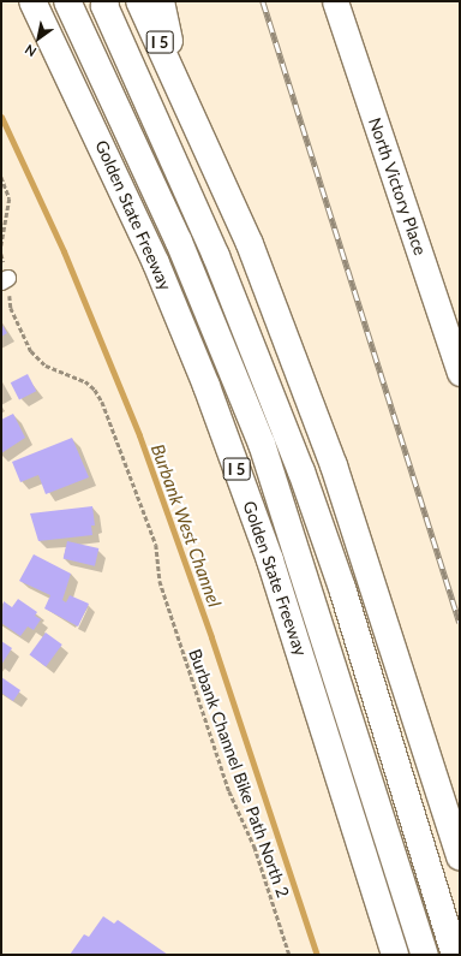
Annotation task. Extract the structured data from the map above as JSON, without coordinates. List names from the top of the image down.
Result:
{
  "streets": {
    "highway": ["I 5", "Golden State Freeway"],
    "main road": ["North Victory Place"],
    "path": ["Burbank Channel Bike Path North 2"]
  },
  "water": ["Burbank West Channel"],
  "north": "bottom left"
}
